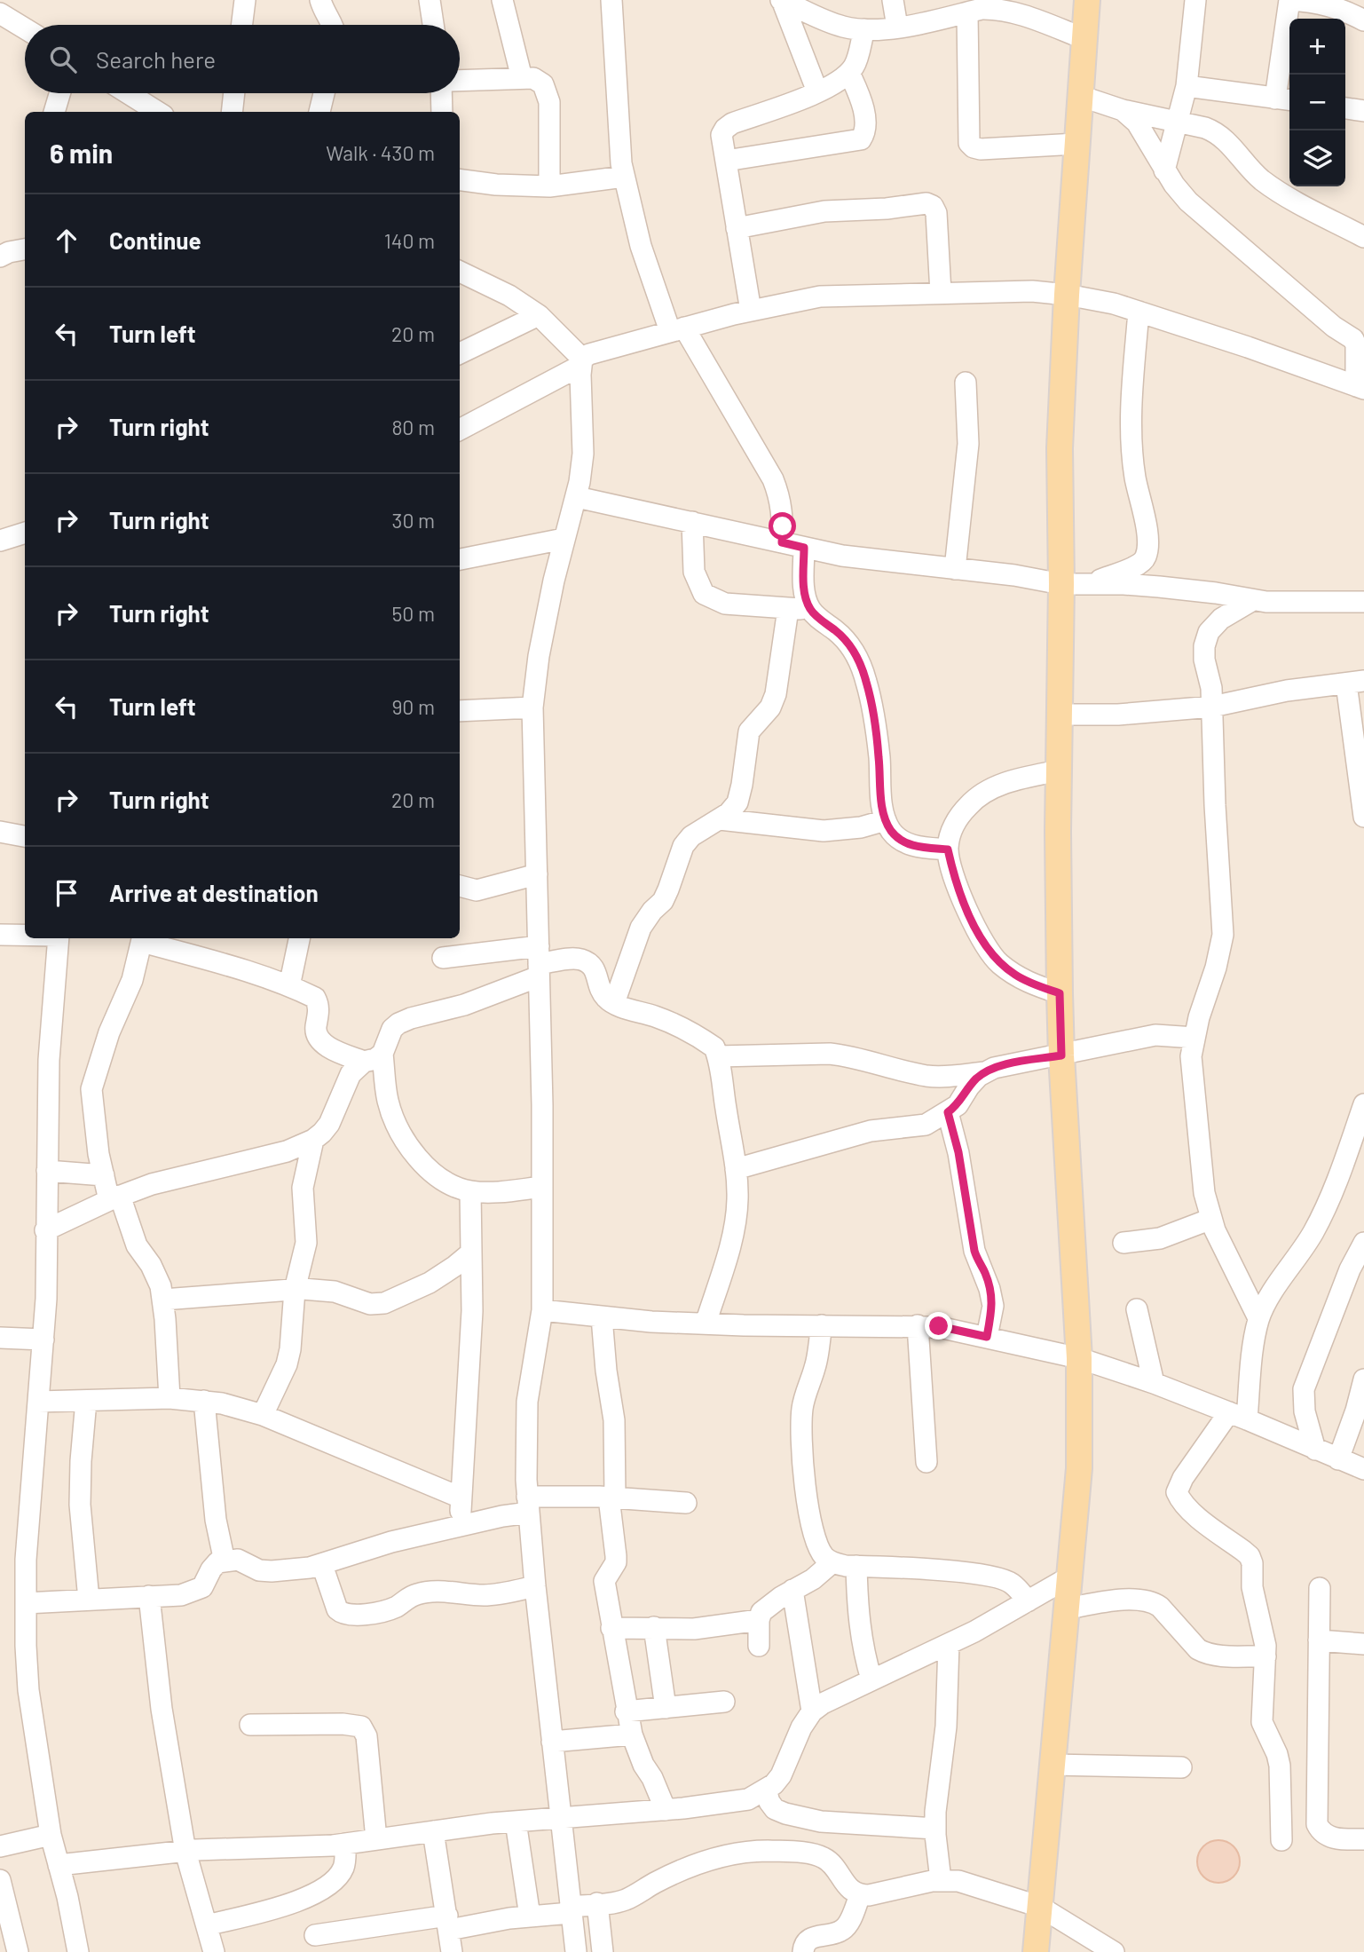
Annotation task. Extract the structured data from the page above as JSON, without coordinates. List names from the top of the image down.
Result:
{
  "page": {
    "map_buttons": ["+", "−"],
    "search": "Search here",
    "heading": ["6 min", "Walk · 430 m"],
    "list": [
      ["Continue", "140 m"],
      ["Turn left", "20 m"],
      ["Turn right", "80 m"],
      ["Turn right", "30 m"],
      ["Turn right", "50 m"],
      ["Turn left", "90 m"],
      ["Turn right", "20 m"],
      "Arrive at destination"
    ]
  }
}
